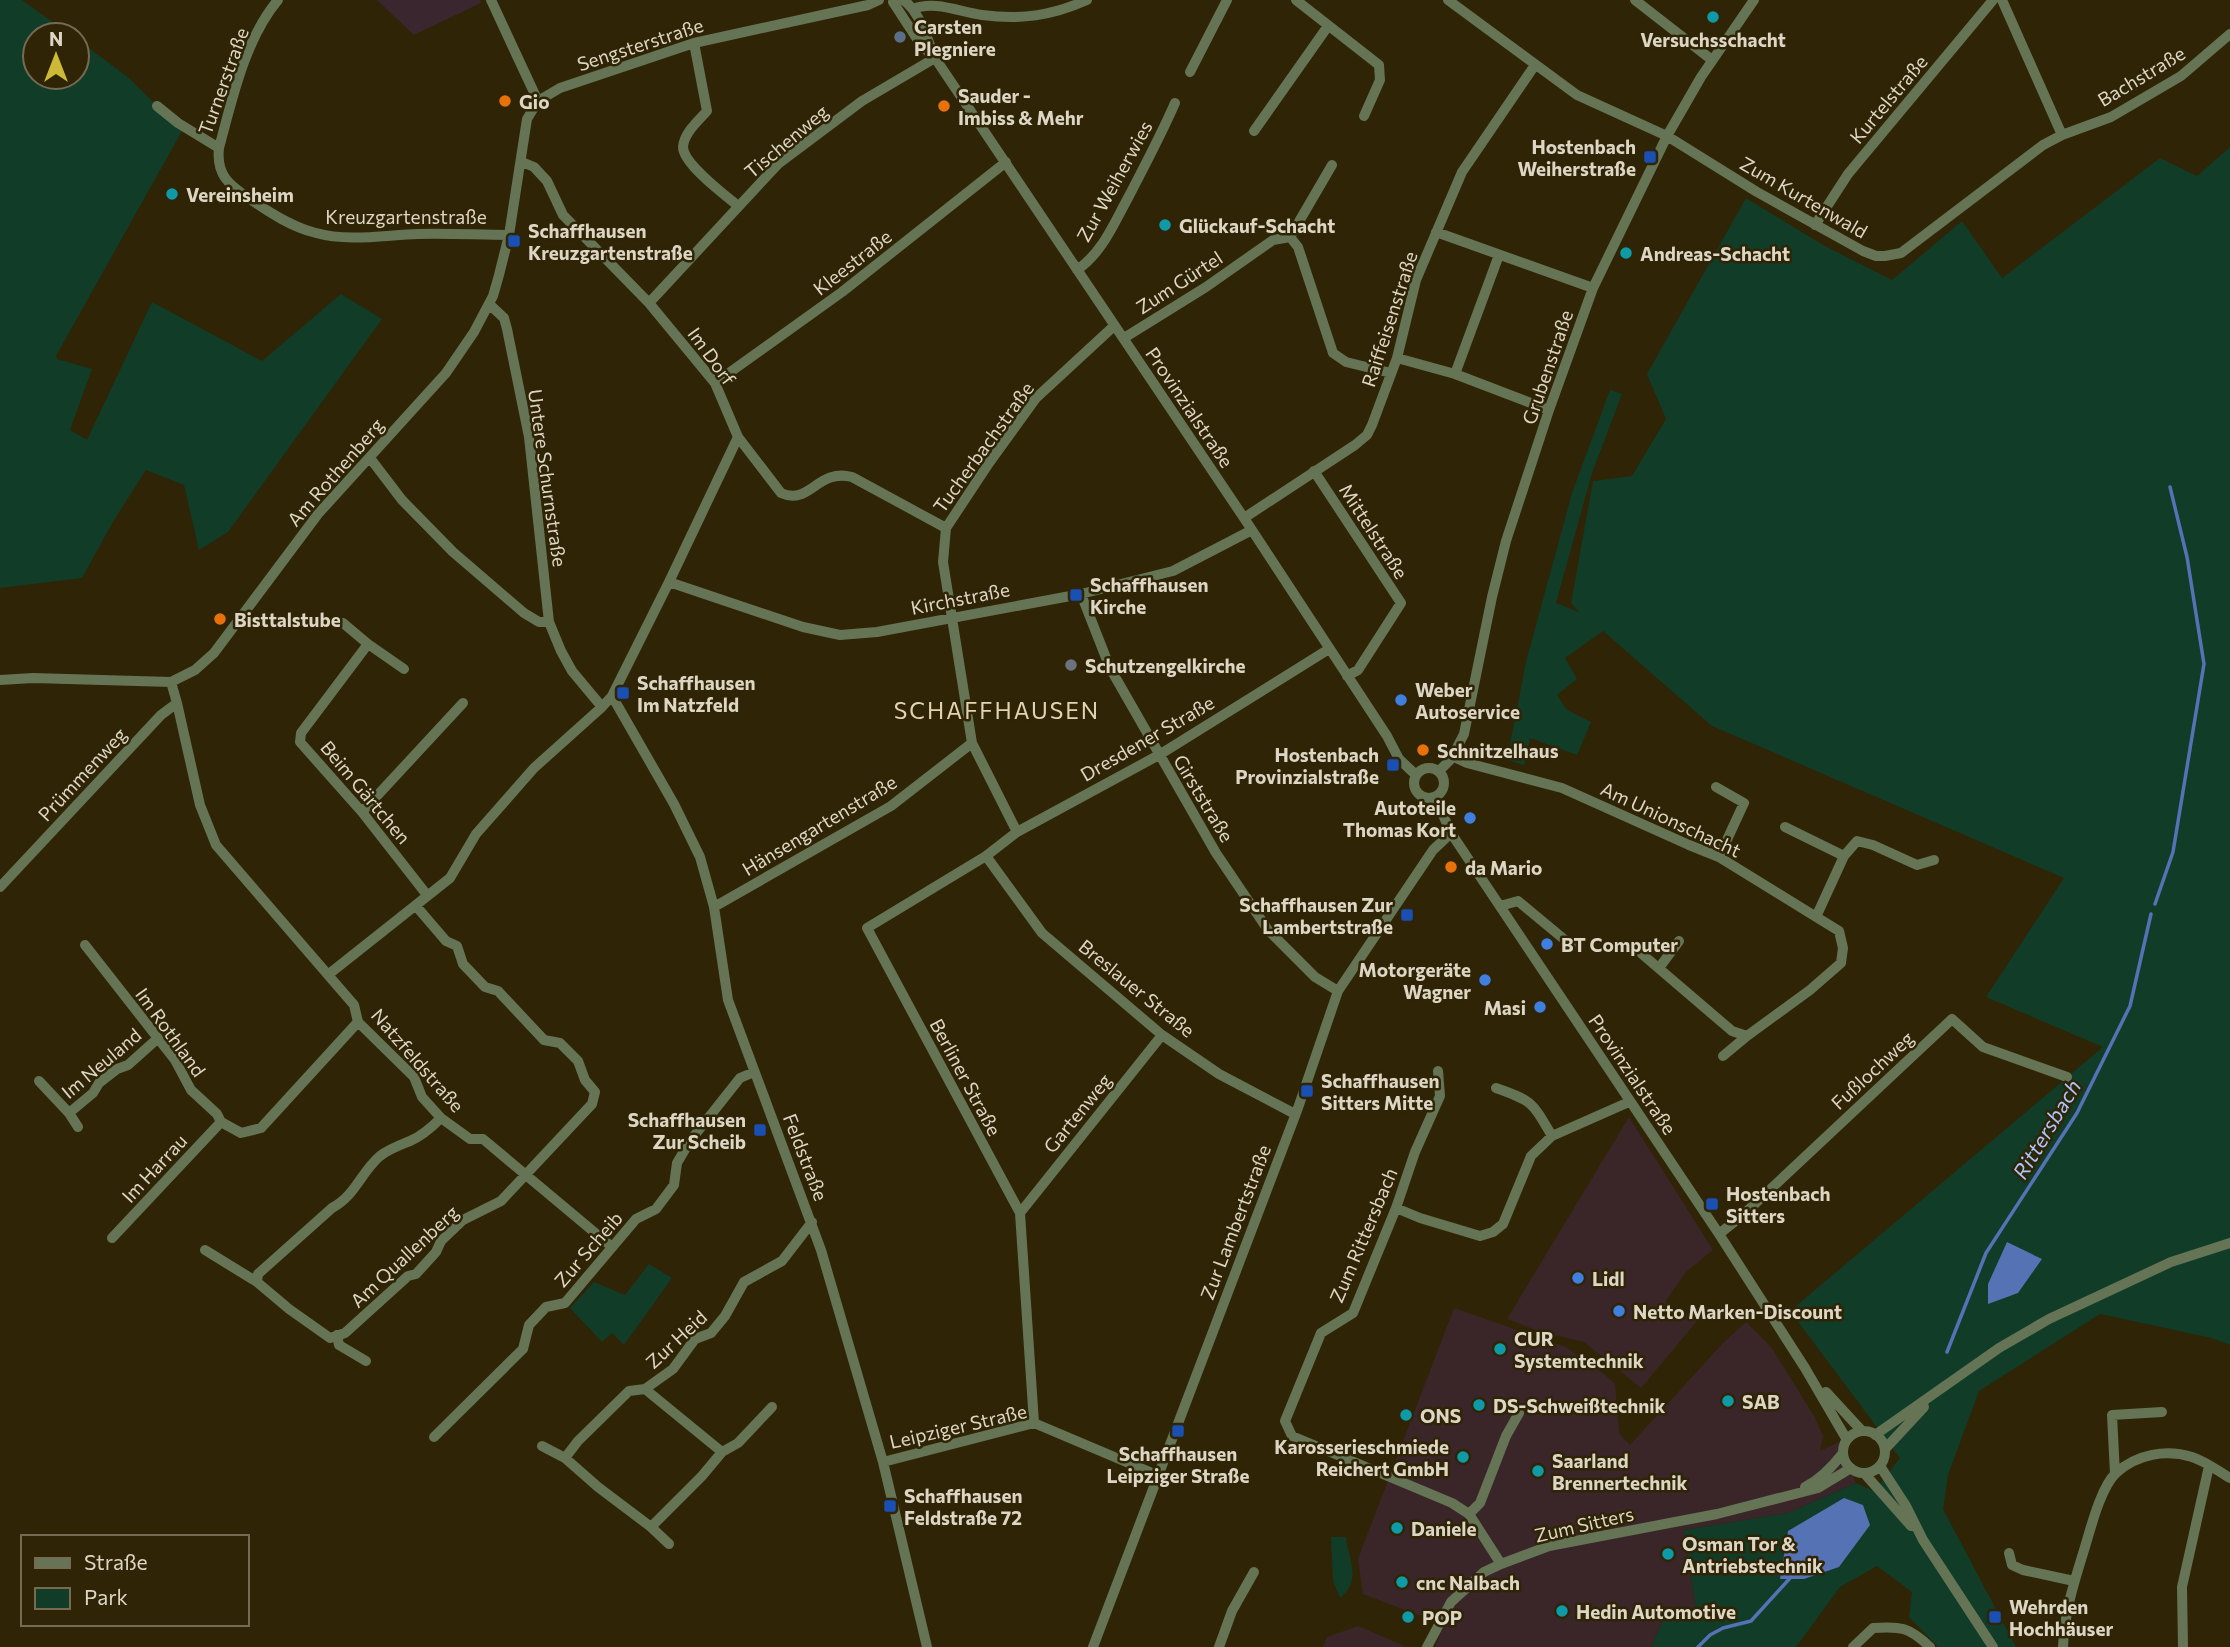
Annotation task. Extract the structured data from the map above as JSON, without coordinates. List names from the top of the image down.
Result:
{
  "streets": {
    "street": [
      "Sengsterstraße",
      "Bachstraße",
      "Turnerstraße",
      "Kurtelstraße",
      "Tischenweg",
      "Zur Weiherwies",
      "Zum Kurtenwald",
      "Kreuzgartenstraße",
      "Kleestraße",
      "Zum Gürtel",
      "Raiffeisenstraße",
      "Im Dorf",
      "Grubenstraße",
      "Provinzialstraße",
      "Tucherbachstraße",
      "Am Rothenberg",
      "Untere Schurnstraße",
      "Mittelstraße",
      "Kirchstraße",
      "Dresdener Straße",
      "Prümmenweg",
      "Beim Gärtchen",
      "Girststraße",
      "Am Unionschacht",
      "Hänsengartenstraße",
      "Breslauer Straße",
      "Im Rothland",
      "Natzfeldstraße",
      "Im Neuland",
      "Fußlochweg",
      "Berliner Straße",
      "Gartenweg",
      "Feldstraße",
      "Im Harrau",
      "Zur Lambertstraße",
      "Zum Rittersbach",
      "Zur Scheib",
      "Am Quallenberg",
      "Zur Heid",
      "Leipziger Straße",
      "Zum Sitters"
    ]
  },
  "crossings": [
    ["Sengsterstraße", "Am Rothenberg"],
    ["Bachstraße", "Zum Kurtenwald"],
    ["Turnerstraße", "Kreuzgartenstraße"],
    ["Kurtelstraße", "Zum Kurtenwald"],
    ["Tischenweg", "Im Dorf"],
    ["Tischenweg", "Provinzialstraße"],
    ["Zur Weiherwies", "Provinzialstraße"],
    ["Zum Kurtenwald", "Raiffeisenstraße"],
    ["Zum Kurtenwald", "Grubenstraße"],
    ["Kreuzgartenstraße", "Am Rothenberg"],
    ["Kleestraße", "Im Dorf"],
    ["Kleestraße", "Provinzialstraße"],
    ["Zum Gürtel", "Provinzialstraße"],
    ["Raiffeisenstraße", "Mittelstraße"],
    ["Im Dorf", "Tucherbachstraße"],
    ["Im Dorf", "Am Rothenberg"],
    ["Grubenstraße", "Provinzialstraße"],
    ["Grubenstraße", "Am Unionschacht"],
    ["Provinzialstraße", "Tucherbachstraße"],
    ["Provinzialstraße", "Mittelstraße"],
    ["Provinzialstraße", "Kirchstraße"],
    ["Provinzialstraße", "Dresdener Straße"],
    ["Provinzialstraße", "Fußlochweg"],
    ["Provinzialstraße", "Zur Lambertstraße"],
    ["Provinzialstraße", "Zum Sitters"],
    ["Am Rothenberg", "Untere Schurnstraße"],
    ["Kirchstraße", "Girststraße"],
    ["Dresdener Straße", "Girststraße"],
    ["Dresdener Straße", "Berliner Straße"],
    ["Prümmenweg", "Natzfeldstraße"],
    ["Girststraße", "Zur Lambertstraße"],
    ["Hänsengartenstraße", "Feldstraße"],
    ["Breslauer Straße", "Berliner Straße"],
    ["Breslauer Straße", "Gartenweg"],
    ["Breslauer Straße", "Zur Lambertstraße"],
    ["Im Rothland", "Im Neuland"],
    ["Im Rothland", "Im Harrau"],
    ["Natzfeldstraße", "Zur Scheib"],
    ["Natzfeldstraße", "Am Quallenberg"],
    ["Berliner Straße", "Gartenweg"],
    ["Berliner Straße", "Leipziger Straße"],
    ["Feldstraße", "Zur Scheib"],
    ["Feldstraße", "Zur Heid"],
    ["Feldstraße", "Leipziger Straße"],
    ["Zur Lambertstraße", "Leipziger Straße"],
    ["Zum Rittersbach", "Zum Sitters"]
  ],
  "districts": ["SCHAFFHAUSEN"],
  "water": ["Rittersbach"],
  "places": {
    "other": [
      "Versuchsschacht",
      "Carsten Plegniere",
      "Gio",
      "Sauder - Imbiss & Mehr",
      "Vereinsheim",
      "Glückauf-Schacht",
      "Andreas-Schacht",
      "Bisttalstube",
      "Schutzengelkirche",
      "Weber Autoservice",
      "Schnitzelhaus",
      "Autoteile Thomas Kort",
      "da Mario",
      "BT Computer",
      "Motorgeräte Wagner",
      "Masi",
      "Lidl",
      "Netto Marken-Discount",
      "CUR Systemtechnik",
      "SAB",
      "DS-Schweißtechnik",
      "ONS",
      "Karosserieschmiede Reichert GmbH",
      "Saarland Brennertechnik",
      "Daniele",
      "Osman Tor & Antriebstechnik",
      "cnc Nalbach",
      "Hedin Automotive",
      "POP"
    ],
    "transit": [
      "Hostenbach Weiherstraße",
      "Schaffhausen Kreuzgartenstraße",
      "Schaffhausen Kirche",
      "Schaffhausen Im Natzfeld",
      "Hostenbach Provinzialstraße",
      "Schaffhausen Zur Lambertstraße",
      "Schaffhausen Sitters Mitte",
      "Schaffhausen Zur Scheib",
      "Hostenbach Sitters",
      "Schaffhausen Leipziger Straße",
      "Schaffhausen Feldstraße 72",
      "Wehrden Hochhäuser"
    ]
  },
  "legend": ["Straße", "Park"],
  "north": "top"
}
